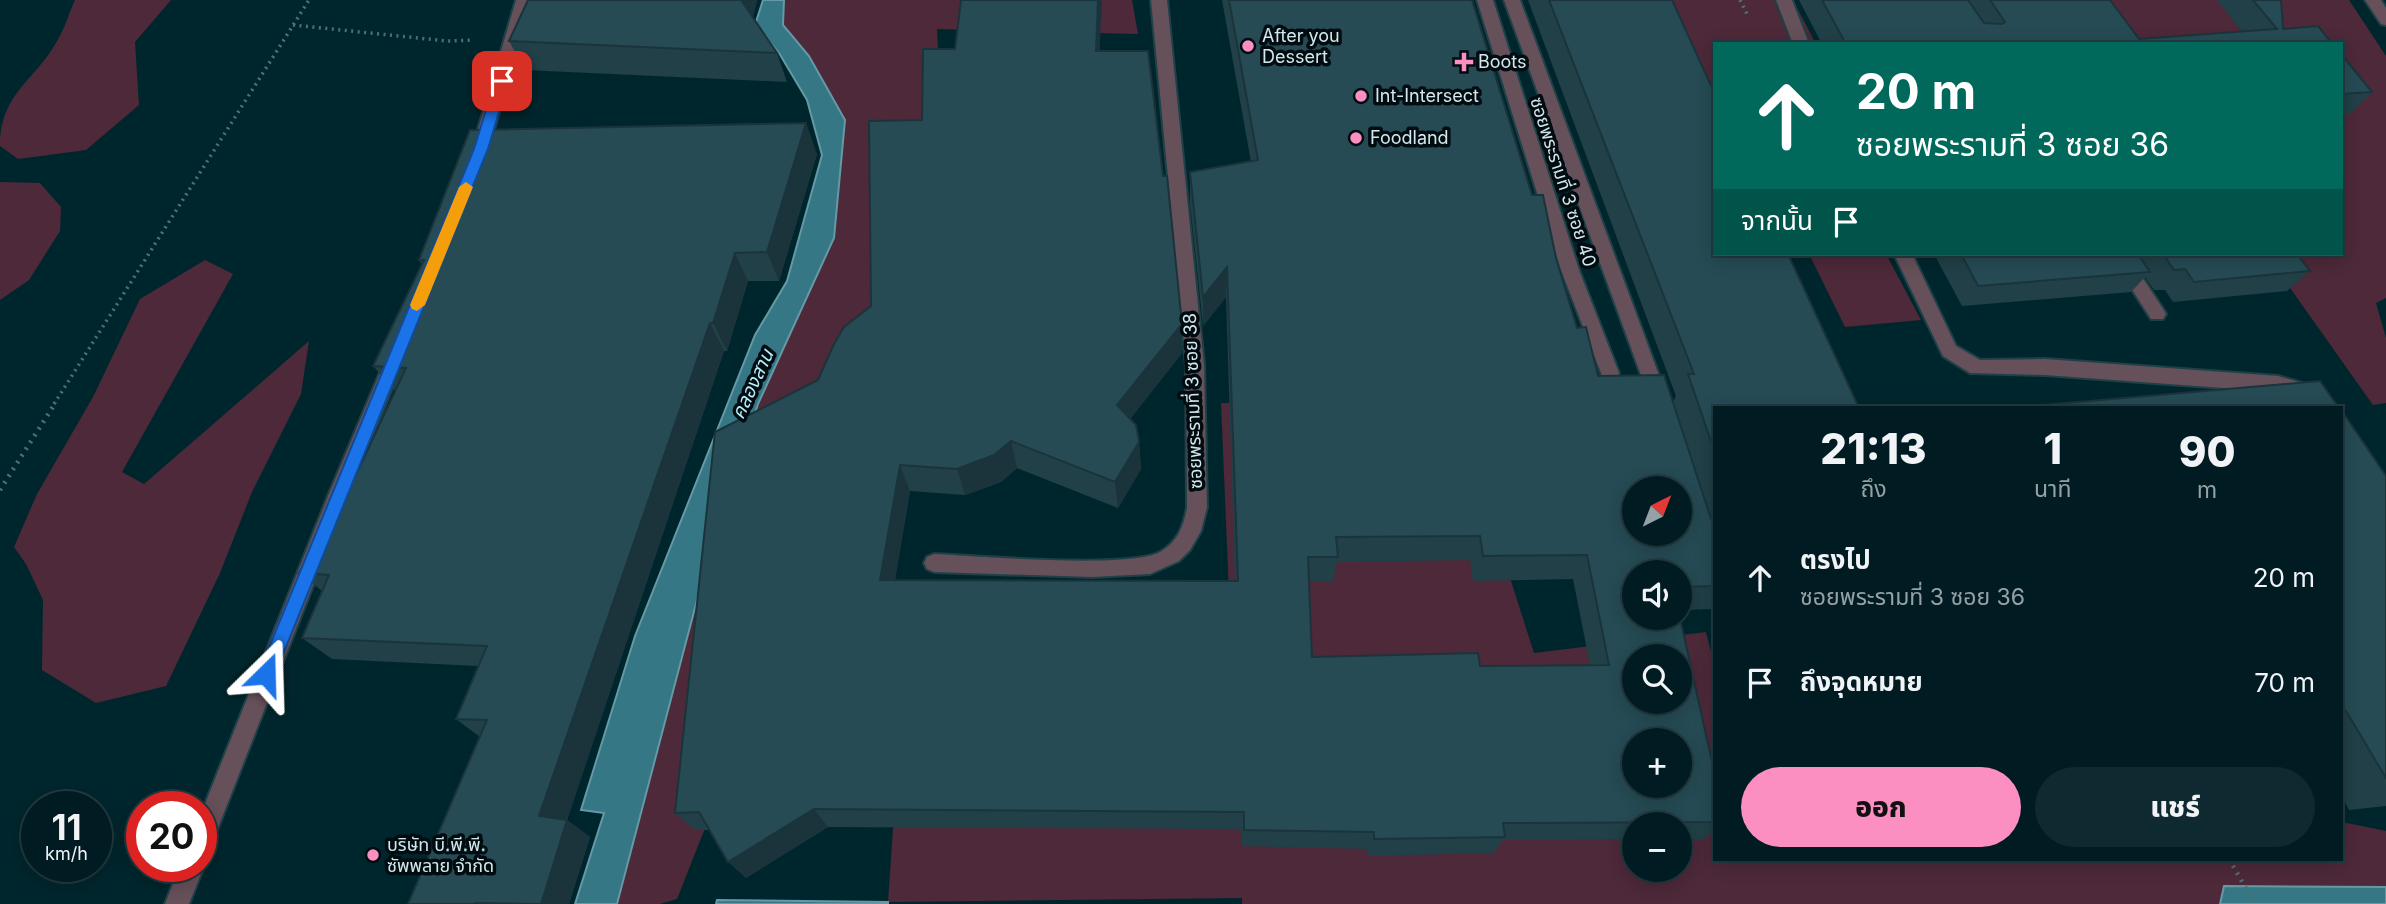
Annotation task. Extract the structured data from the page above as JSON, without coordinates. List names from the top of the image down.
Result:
{
  "streets": {
    "street": ["ซอยพระรามที่ 3 ซอย 40", "ซอยพระรามที่ 3 ซอย 38"]
  },
  "water": ["คลองสาน"],
  "places": {
    "other": [
      "After you Dessert",
      "Int-Intersect",
      "Foodland",
      "บริษัท บี.พี.พี. ซัพพลาย จำกัด"
    ],
    "health": ["Boots"]
  },
  "north": "top right",
  "page": {
    "turn": ["20 m", "ซอยพระรามที่ 3 ซอย 36"],
    "then": "จากนั้น",
    "eta": [
      "21:13",
      "ถึง",
      "1",
      "นาที",
      "90",
      "m"
    ],
    "map_buttons": ["+", "−"],
    "list": [
      {
        "name": "ตรงไป",
        "note": "ซอยพระรามที่ 3 ซอย 36",
        "value": "20 m"
      },
      {
        "name": "ถึงจุดหมาย",
        "value": "70 m"
      }
    ],
    "buttons": ["ออก", "แชร์"],
    "speed": "11 km/h",
    "limit": "20"
  }
}
